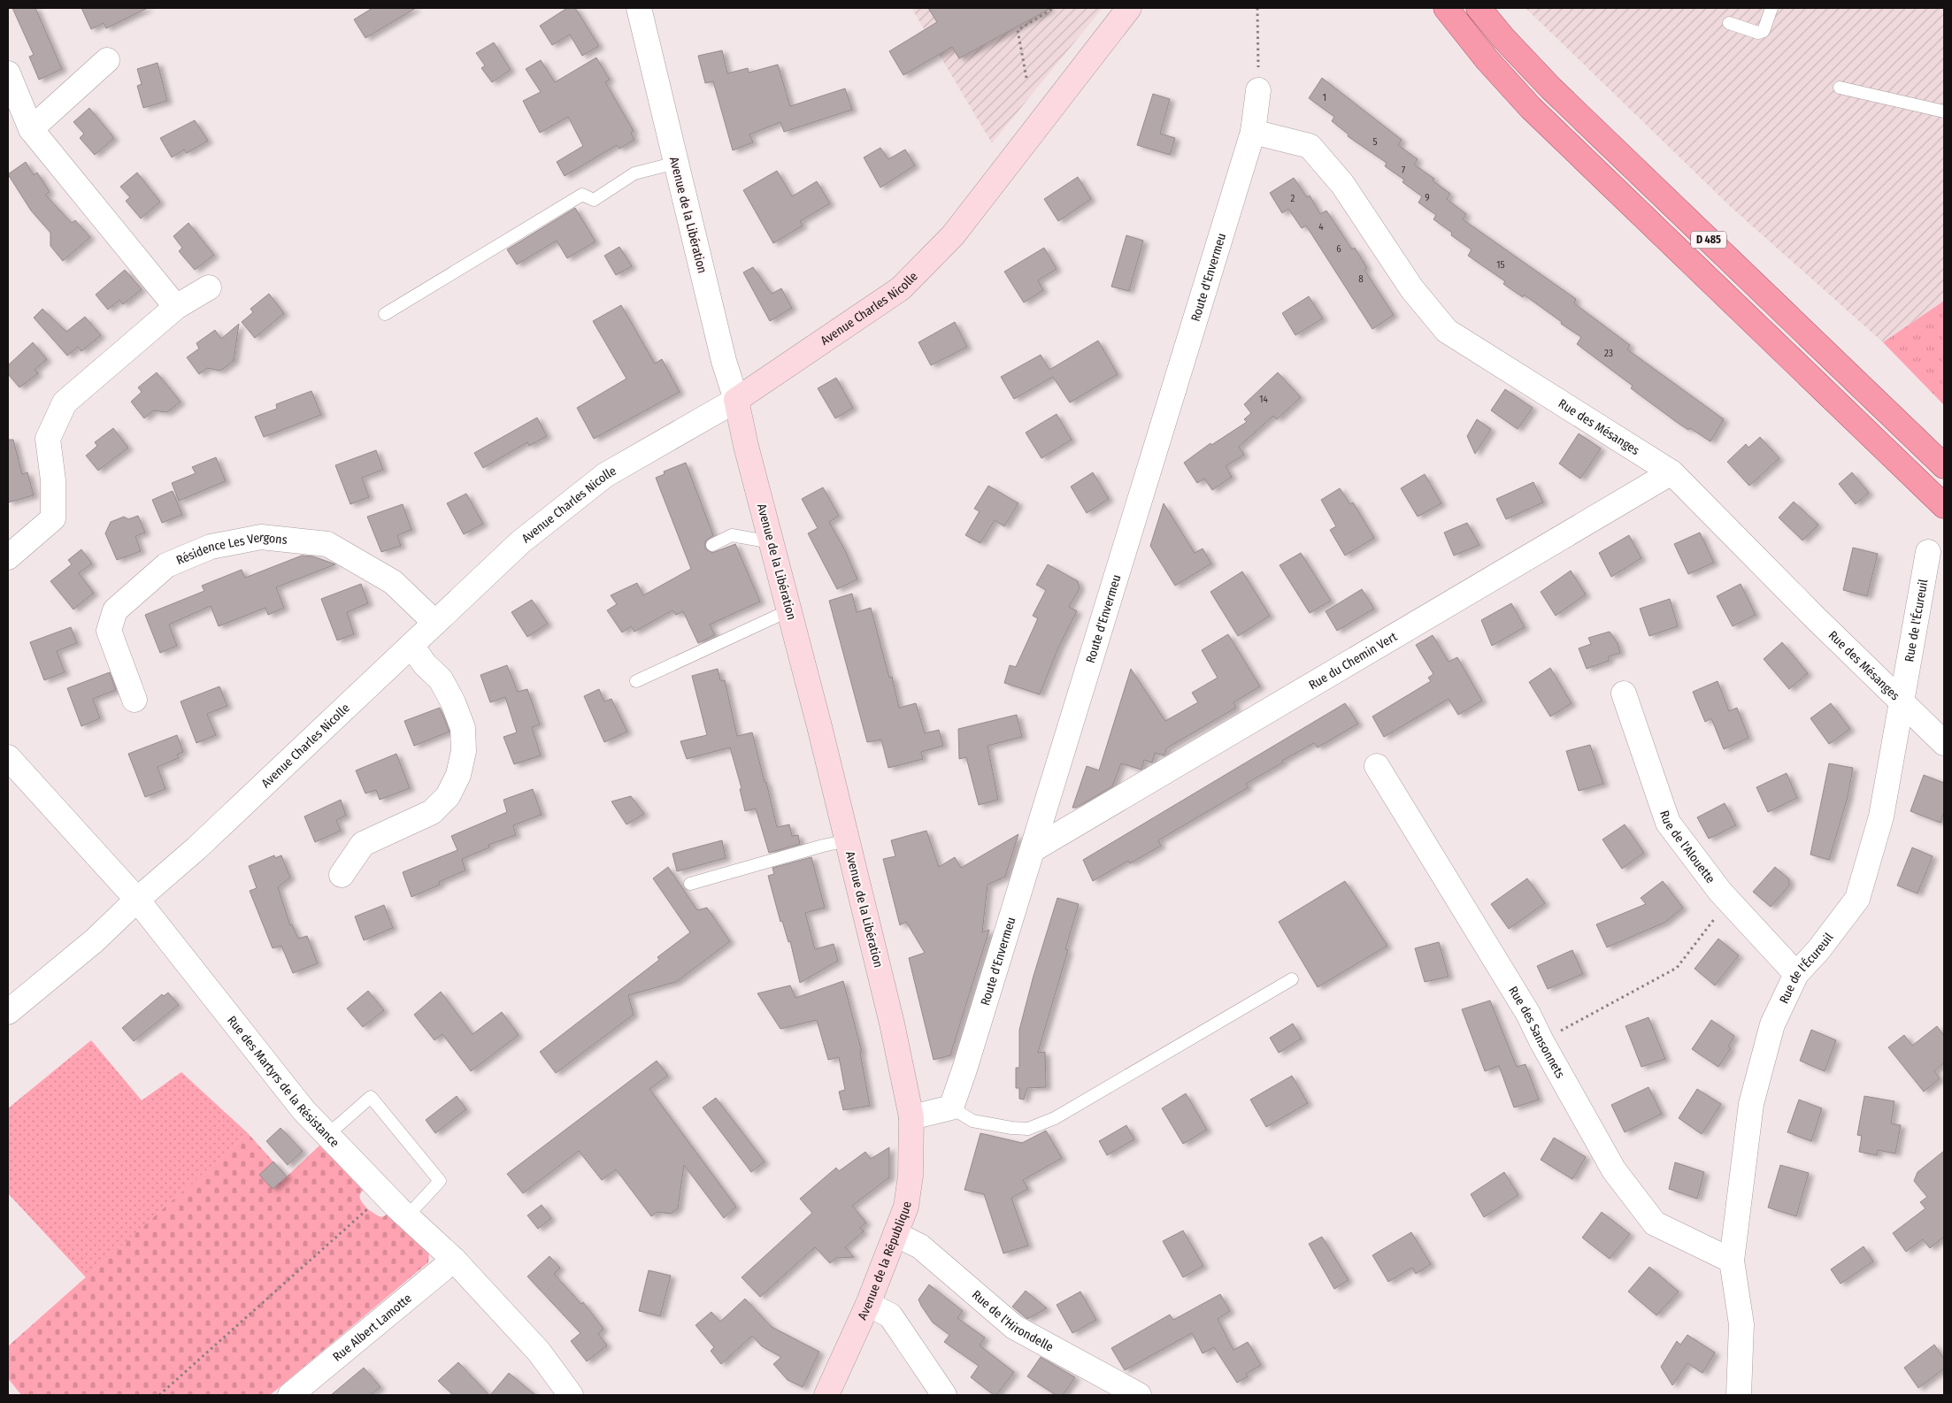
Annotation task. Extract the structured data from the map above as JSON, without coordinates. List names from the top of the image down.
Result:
{
  "streets": {
    "highway": ["D 485"],
    "main road": ["Avenue de la Libération", "Avenue Charles Nicolle", "Avenue de la République"],
    "street": [
      "Route d'Envermeu",
      "Rue des Mésanges",
      "Résidence Les Vergons",
      "Rue de l'Écureuil",
      "Rue du Chemin Vert",
      "Rue de l'Alouette",
      "Rue des Sansonnets",
      "Rue des Martyrs de la Résistance",
      "Rue de l'Hirondelle",
      "Rue Albert Lamotte"
    ]
  },
  "crossings": [
    ["Avenue de la Libération", "Avenue Charles Nicolle"],
    ["Avenue de la Libération", "Avenue de la République"],
    ["Route d'Envermeu", "Rue des Mésanges"],
    ["Route d'Envermeu", "Rue du Chemin Vert"],
    ["Avenue Charles Nicolle", "Résidence Les Vergons"],
    ["Avenue Charles Nicolle", "Rue des Martyrs de la Résistance"],
    ["Rue des Mésanges", "Rue de l'Écureuil"],
    ["Rue des Mésanges", "Rue du Chemin Vert"],
    ["Rue de l'Écureuil", "Rue de l'Alouette"],
    ["Rue de l'Écureuil", "Rue des Sansonnets"],
    ["Rue des Martyrs de la Résistance", "Rue Albert Lamotte"],
    ["Avenue de la République", "Rue de l'Hirondelle"]
  ],
  "house_numbers": [
    "1",
    "5",
    "7",
    "9",
    "2",
    "4",
    "6",
    "15",
    "8",
    "23",
    "14"
  ]
}
